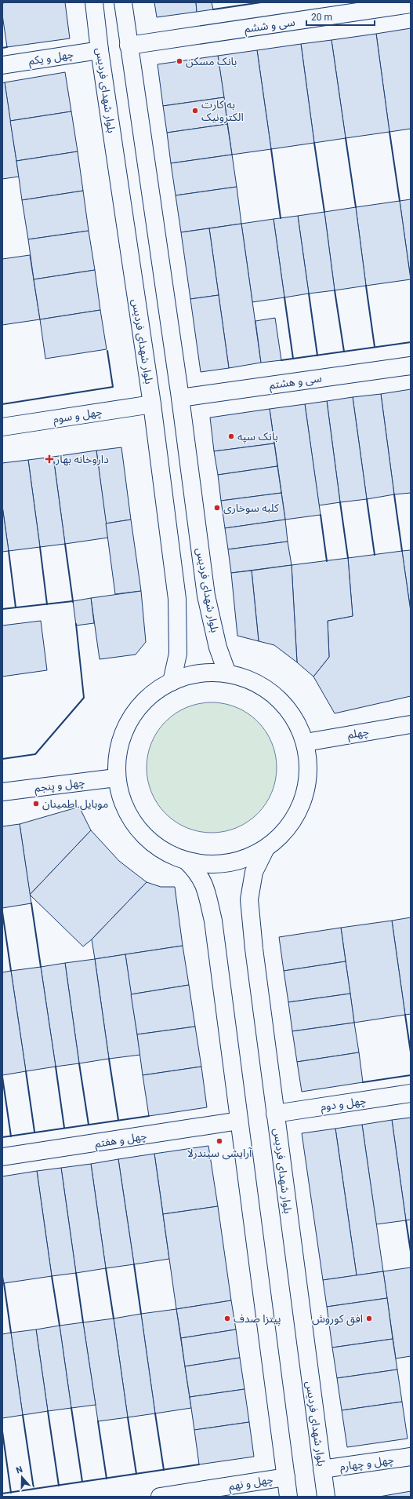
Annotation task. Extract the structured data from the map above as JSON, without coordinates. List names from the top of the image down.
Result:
{
  "streets": {
    "main road": [
      "سی و ششم",
      "چهل و یکم",
      "بلوار شهدای فردیس",
      "سی و هشتم",
      "چهل و سوم",
      "چهلم",
      "چهل و پنجم",
      "چهل و دوم",
      "چهل و هفتم",
      "چهل و چهارم",
      "چهل و نهم"
    ]
  },
  "crossings": [
    ["سی و ششم", "بلوار شهدای فردیس"],
    ["چهل و یکم", "بلوار شهدای فردیس"],
    ["بلوار شهدای فردیس", "سی و هشتم"],
    ["بلوار شهدای فردیس", "چهل و سوم"],
    ["بلوار شهدای فردیس", "چهل و دوم"],
    ["بلوار شهدای فردیس", "چهل و چهارم"]
  ],
  "places": {
    "other": [
      "بانک مسکن",
      "به کارت الکترونیک",
      "بانک سپه",
      "کلبه سوخاری",
      "موبایل اطمینان",
      "آرایشی سیندرلا",
      "پیتزا صدف",
      "افق کوروش"
    ],
    "health": ["داروخانه بهار"]
  },
  "scale_bar": "20 m",
  "north": "top"
}
